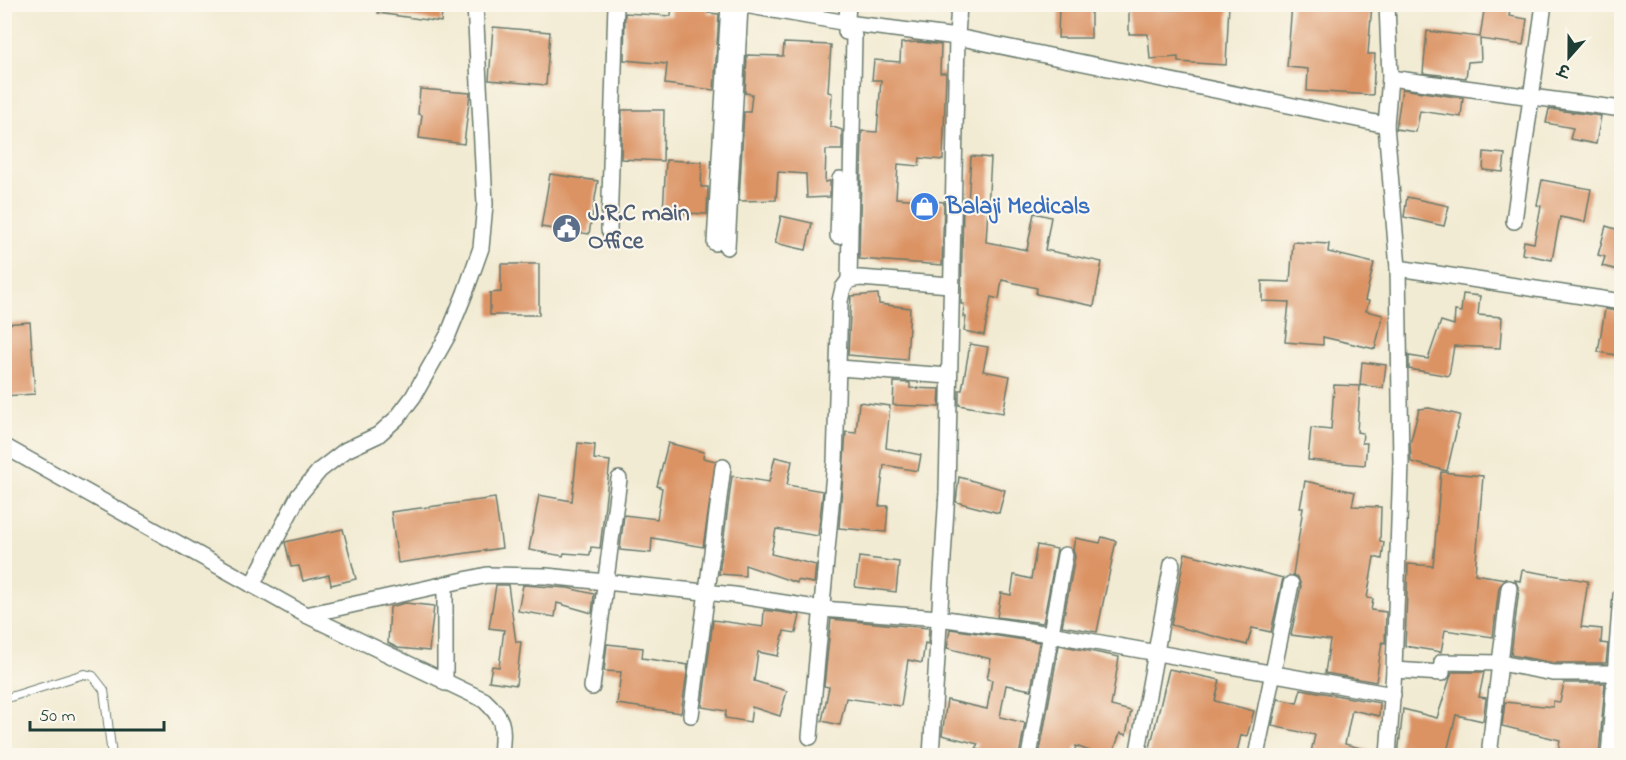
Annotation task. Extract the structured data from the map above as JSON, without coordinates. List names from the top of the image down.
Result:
{
  "places": {
    "shop": ["Balaji Medicals"],
    "public building": ["J.R.C main Office"]
  },
  "scale_bar": "50 m",
  "north": "bottom"
}
